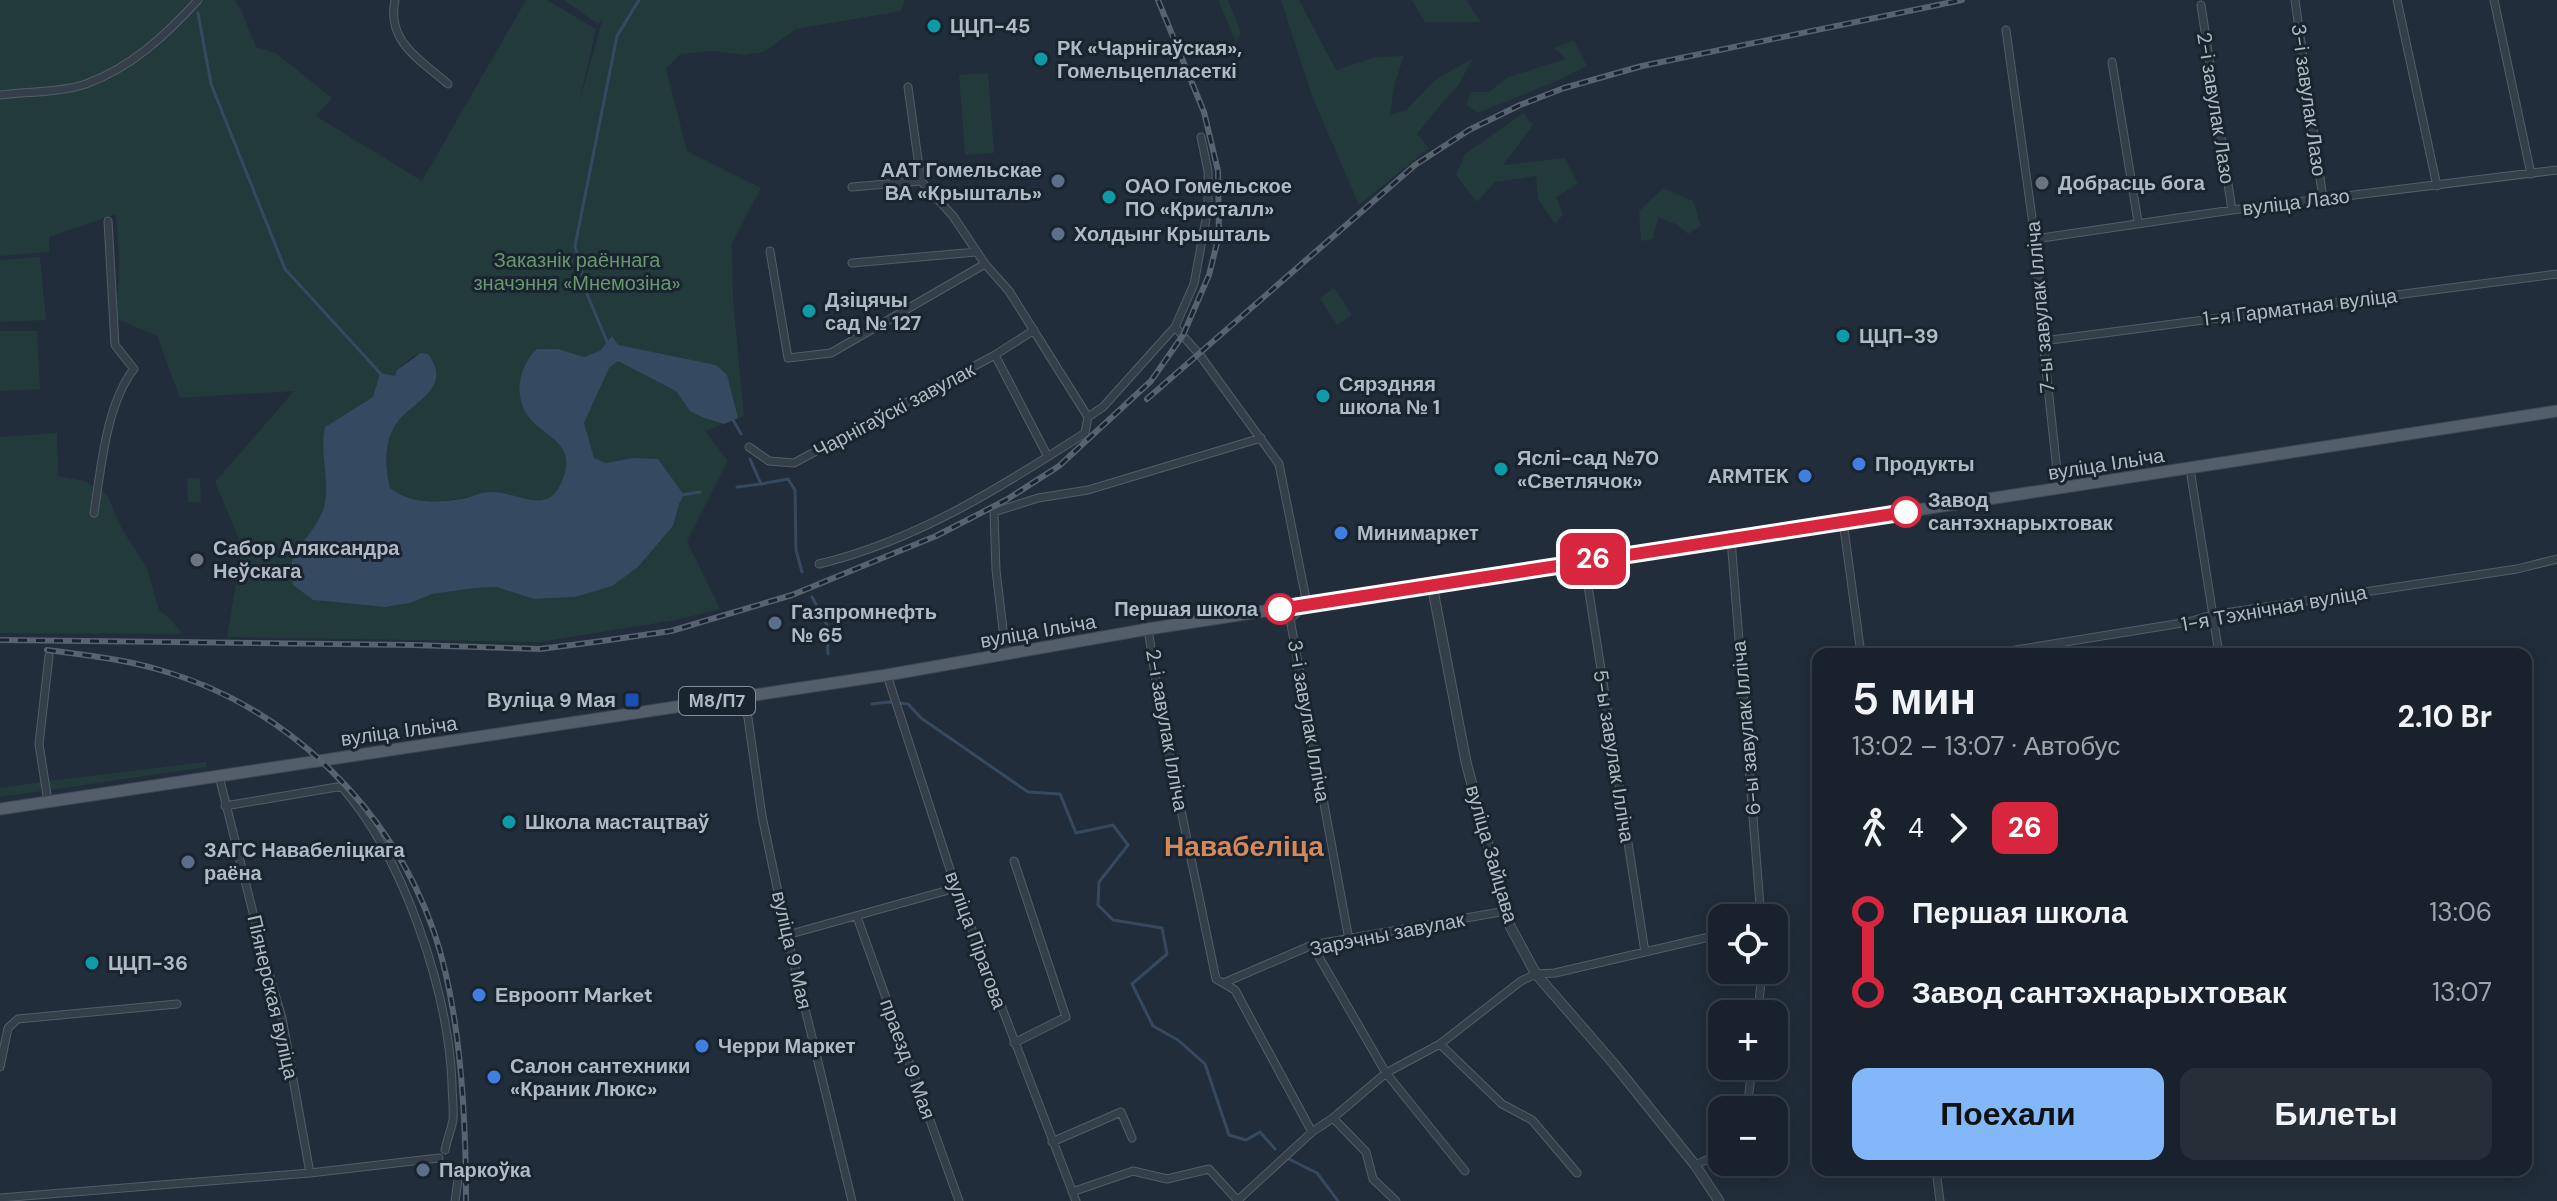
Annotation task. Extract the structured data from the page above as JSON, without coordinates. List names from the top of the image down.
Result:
{
  "streets": {
    "main road": ["вуліца Ільіча", "М8/П7"],
    "street": [
      "3-і завулак Лазо",
      "2-і завулак Лазо",
      "вуліца Лазо",
      "7-ы завулак Ілліча",
      "1-я Гарматная вуліца",
      "Чарнігаўскі завулак",
      "1-я Тэхнічная вуліца",
      "3-і завулак Ілліча",
      "6-ы завулак Ілліча",
      "2-і завулак Ілліча",
      "5-ы завулак Ілліча",
      "вуліца Зайцава",
      "Зарэчны завулак",
      "вуліца Пірагова",
      "вуліца 9 Мая",
      "Піянерская вуліца",
      "праезд 9 Мая"
    ]
  },
  "crossings": [
    ["3-і завулак Лазо", "вуліца Лазо"],
    ["2-і завулак Лазо", "вуліца Лазо"],
    ["вуліца Лазо", "7-ы завулак Ілліча"],
    ["7-ы завулак Ілліча", "1-я Гарматная вуліца"],
    ["7-ы завулак Ілліча", "вуліца Ільіча"],
    ["вуліца Ільіча", "3-і завулак Ілліча"],
    ["вуліца Ільіча", "6-ы завулак Ілліча"],
    ["вуліца Ільіча", "2-і завулак Ілліча"],
    ["вуліца Ільіча", "5-ы завулак Ілліча"],
    ["вуліца Ільіча", "вуліца Зайцава"],
    ["вуліца Ільіча", "вуліца Пірагова"],
    ["вуліца Ільіча", "вуліца 9 Мая"],
    ["вуліца Ільіча", "Піянерская вуліца"],
    ["3-і завулак Ілліча", "Зарэчны завулак"],
    ["2-і завулак Ілліча", "Зарэчны завулак"],
    ["вуліца Зайцава", "Зарэчны завулак"]
  ],
  "districts": ["Навабеліца"],
  "parks": ["Заказнік раённага значэння «Мнемозіна»"],
  "places": {
    "other": [
      "ЦЦП-45",
      "РК «Чарнігаўская», Гомельцепласеткі",
      "ААТ Гомельскае ВА «Крышталь»",
      "Добрасць бога",
      "ОАО Гомельское ПО «Кристалл»",
      "Холдынг Крышталь",
      "Дзіцячы сад № 127",
      "ЦЦП-39",
      "Сярэдняя школа № 1",
      "Продукты",
      "Яслі-сад №70 «Светлячок»",
      "ARMTEK",
      "Завод сантэхнарыхтовак",
      "Минимаркет",
      "Сабор Аляксандра Неўскага",
      "Першая школа",
      "Газпромнефть № 65",
      "Школа мастацтваў",
      "ЗАГС Навабеліцкага раёна",
      "ЦЦП-36",
      "Евроопт Market",
      "Черри Маркет",
      "Салон сантехники «Краник Люкс»",
      "Паркоўка"
    ],
    "transit": ["Вуліца 9 Мая"]
  },
  "lines": ["bus line 26"],
  "page": {
    "on_map": "26",
    "heading": ["5 мин", "13:02 – 13:07 · Автобус", "2.10 Br"],
    "legs": ["4", "26"],
    "list": [
      {
        "name": "Першая школа",
        "value": "13:06"
      },
      {
        "name": "Завод сантэхнарыхтовак",
        "value": "13:07"
      }
    ],
    "map_buttons": ["+", "−"],
    "buttons": ["Поехали", "Билеты"]
  }
}
